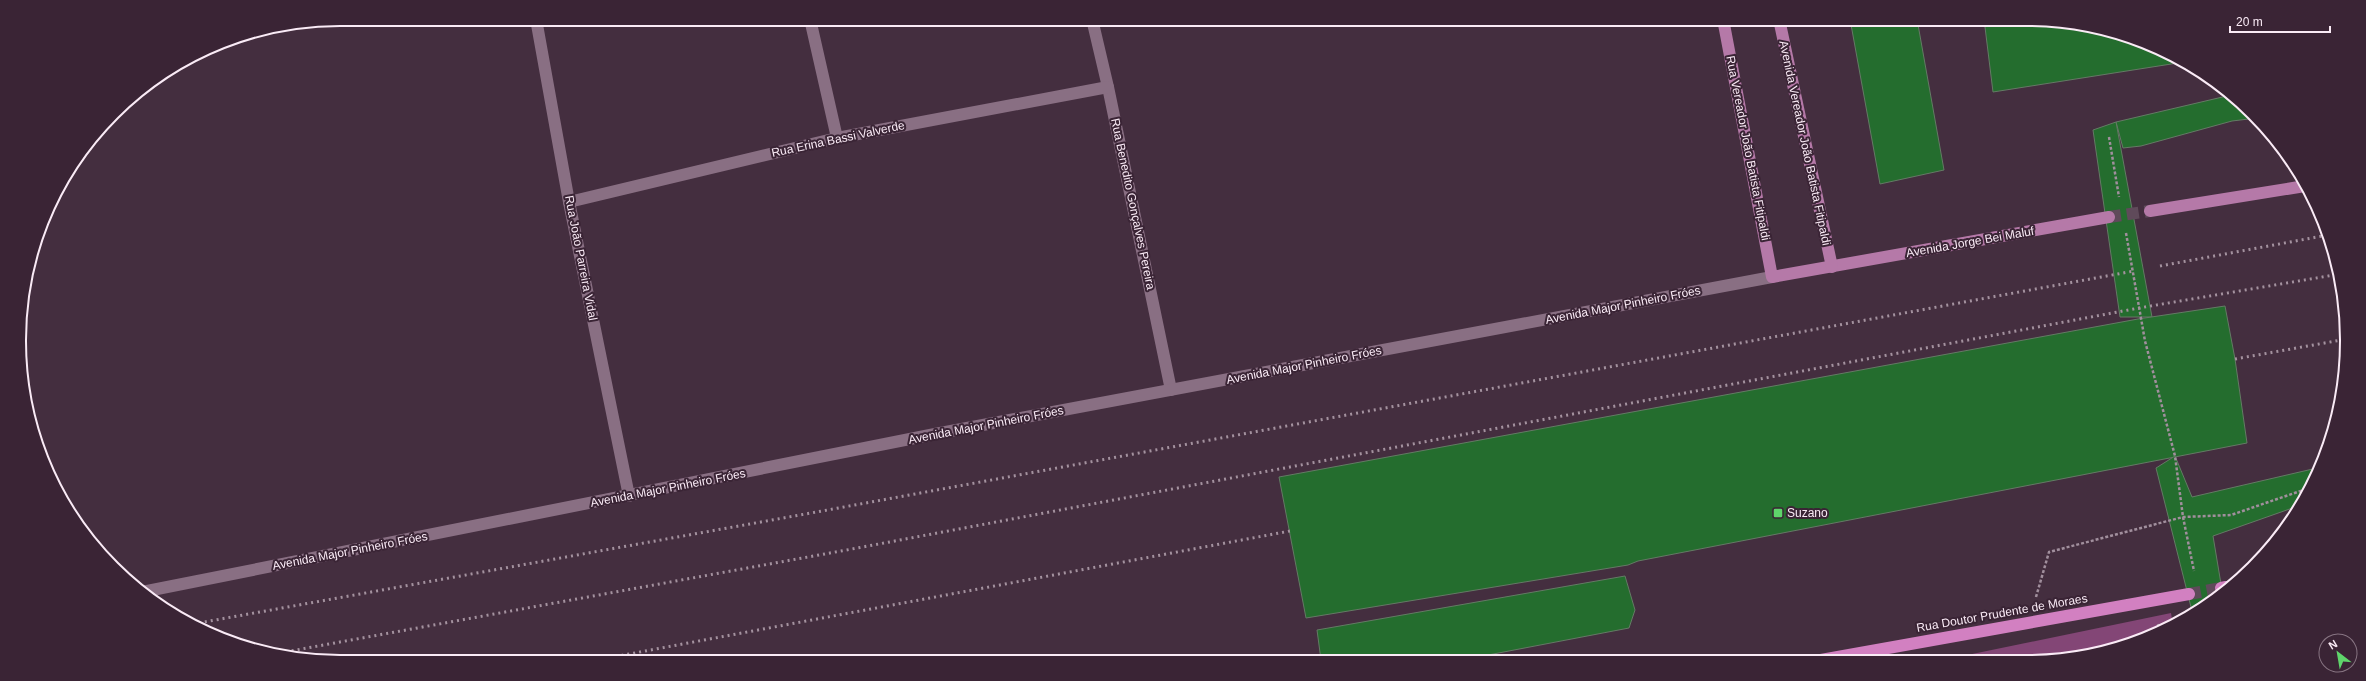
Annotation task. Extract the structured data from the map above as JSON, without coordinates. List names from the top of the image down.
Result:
{
  "streets": {
    "highway": ["Rua Doutor Prudente de Moraes"],
    "main road": [
      "Avenida Vereador João Batista Fitipaldi",
      "Rua Vereador João Batista Fitipaldi",
      "Avenida Jorge Bei Maluf",
      "Avenida Major Pinheiro Fróes"
    ],
    "street": ["Rua Erina Bassi Valverde", "Rua Benedito Gonçalves Pereira", "Rua João Parreira Vidal"]
  },
  "crossings": [
    ["Rua Erina Bassi Valverde", "Rua Benedito Gonçalves Pereira"],
    ["Rua Erina Bassi Valverde", "Rua João Parreira Vidal"],
    ["Avenida Vereador João Batista Fitipaldi", "Avenida Jorge Bei Maluf"],
    ["Avenida Vereador João Batista Fitipaldi", "Avenida Major Pinheiro Fróes"],
    ["Rua Vereador João Batista Fitipaldi", "Avenida Major Pinheiro Fróes"],
    ["Rua Benedito Gonçalves Pereira", "Avenida Major Pinheiro Fróes"],
    ["Avenida Jorge Bei Maluf", "Avenida Major Pinheiro Fróes"],
    ["Rua João Parreira Vidal", "Avenida Major Pinheiro Fróes"]
  ],
  "places": {
    "transit": ["Suzano"]
  },
  "scale_bar": "20 m",
  "north": "top left"
}
